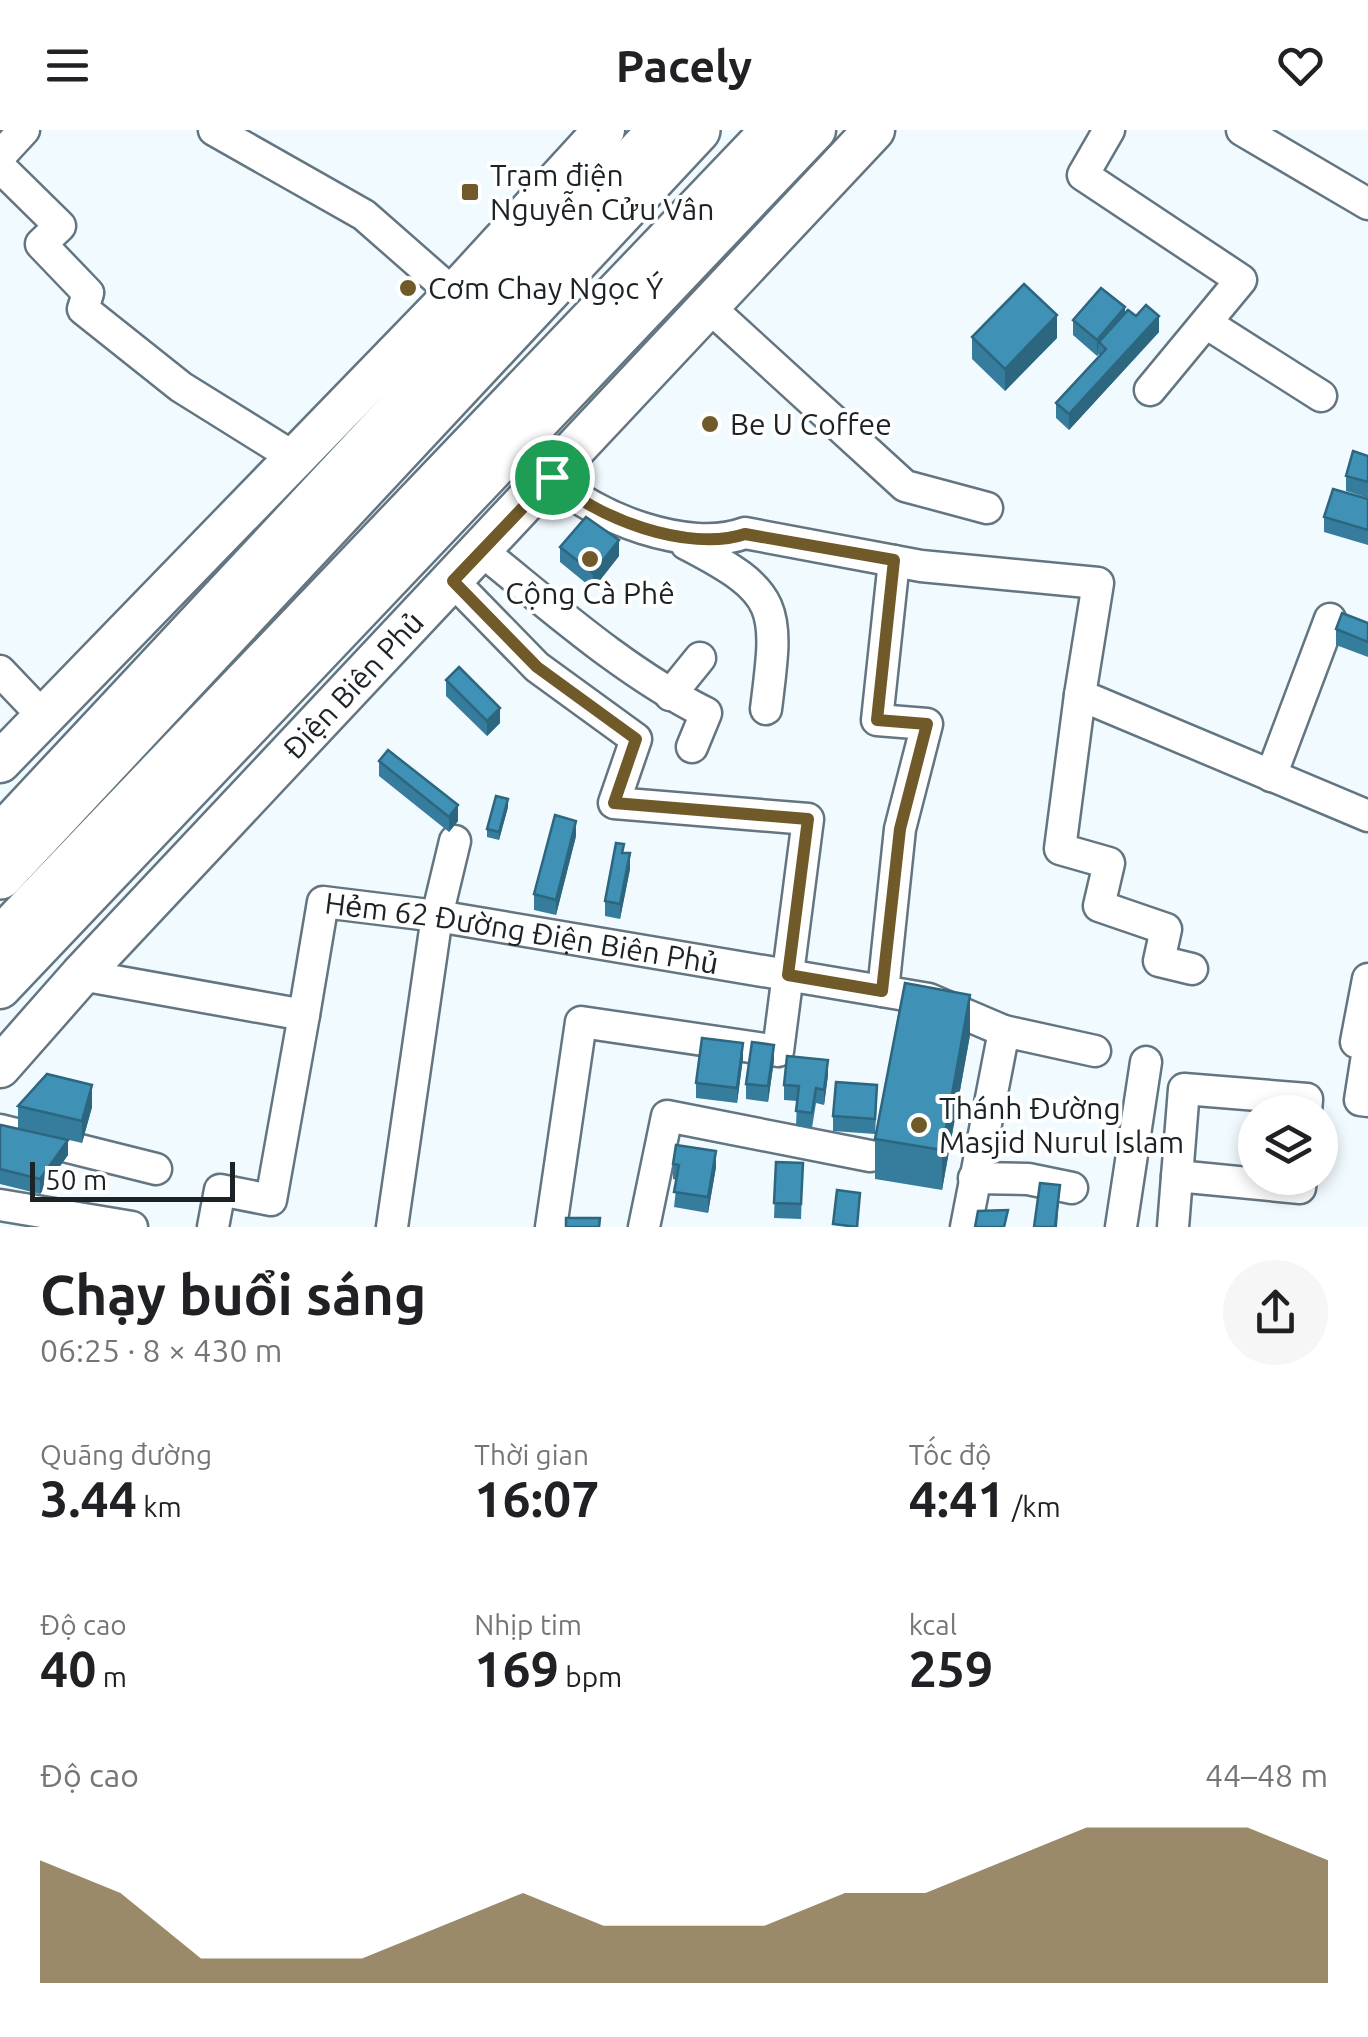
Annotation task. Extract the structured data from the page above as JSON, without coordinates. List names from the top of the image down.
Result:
{
  "streets": {
    "main road": ["Điện Biên Phủ"],
    "street": ["Hẻm 62 Đường Điện Biên Phủ"]
  },
  "places": {
    "transit": ["Trạm điện Nguyễn Cửu Vân"],
    "other": [
      "Cơm Chay Ngọc Ý",
      "Be U Coffee",
      "Cộng Cà Phê",
      "Thánh Đường Masjid Nurul Islam"
    ]
  },
  "scale_bar": "50 m",
  "page": {
    "header": "Pacely",
    "scale": "50 m",
    "heading": ["Chạy buổi sáng", "06:25 · 8 × 430 m"],
    "stats": [
      ["Quãng đường", "3.44 km"],
      ["Thời gian", "16:07"],
      ["Tốc độ", "4:41 /km"],
      ["Độ cao", "40 m"],
      ["Nhịp tim", "169 bpm"],
      ["kcal", "259"]
    ],
    "chart": ["Độ cao", "44–48 m"]
  }
}
